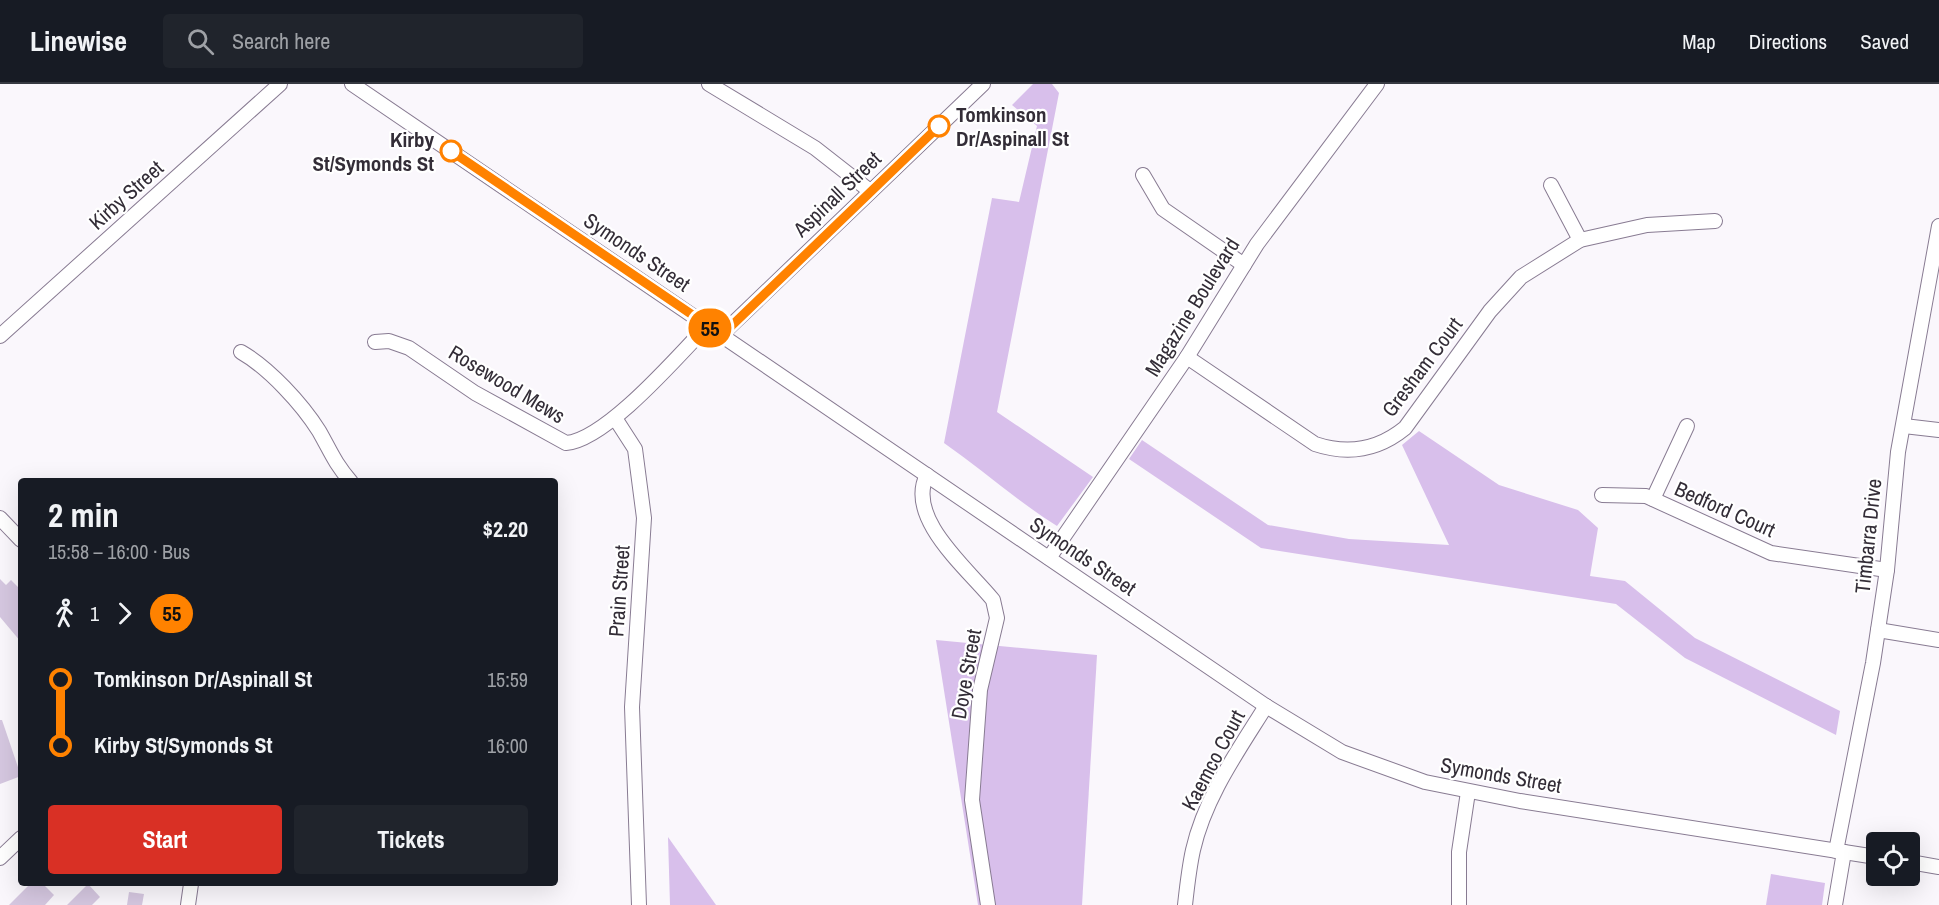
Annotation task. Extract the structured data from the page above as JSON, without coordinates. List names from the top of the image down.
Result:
{
  "streets": {
    "street": [
      "Aspinall Street",
      "Kirby Street",
      "Symonds Street",
      "Magazine Boulevard",
      "Gresham Court",
      "Rosewood Mews",
      "Bedford Court",
      "Timbarra Drive",
      "Prain Street",
      "Doye Street",
      "Kaemco Court"
    ]
  },
  "crossings": [
    ["Aspinall Street", "Symonds Street"],
    ["Symonds Street", "Magazine Boulevard"],
    ["Symonds Street", "Timbarra Drive"],
    ["Symonds Street", "Doye Street"],
    ["Symonds Street", "Kaemco Court"],
    ["Magazine Boulevard", "Gresham Court"],
    ["Rosewood Mews", "Prain Street"],
    ["Bedford Court", "Timbarra Drive"]
  ],
  "places": ["Tomkinson Dr/Aspinall St", "Kirby St/Symonds St"],
  "lines": ["bus line 55"],
  "page": {
    "header": "Linewise",
    "search": "Search here",
    "nav": ["Map", "Directions", "Saved"],
    "on_map": "55",
    "heading": ["2 min", "15:58 – 16:00 · Bus", "$2.20"],
    "legs": ["1", "55"],
    "list": [
      {
        "name": "Tomkinson Dr/Aspinall St",
        "value": "15:59"
      },
      {
        "name": "Kirby St/Symonds St",
        "value": "16:00"
      }
    ],
    "buttons": ["Start", "Tickets"]
  }
}
